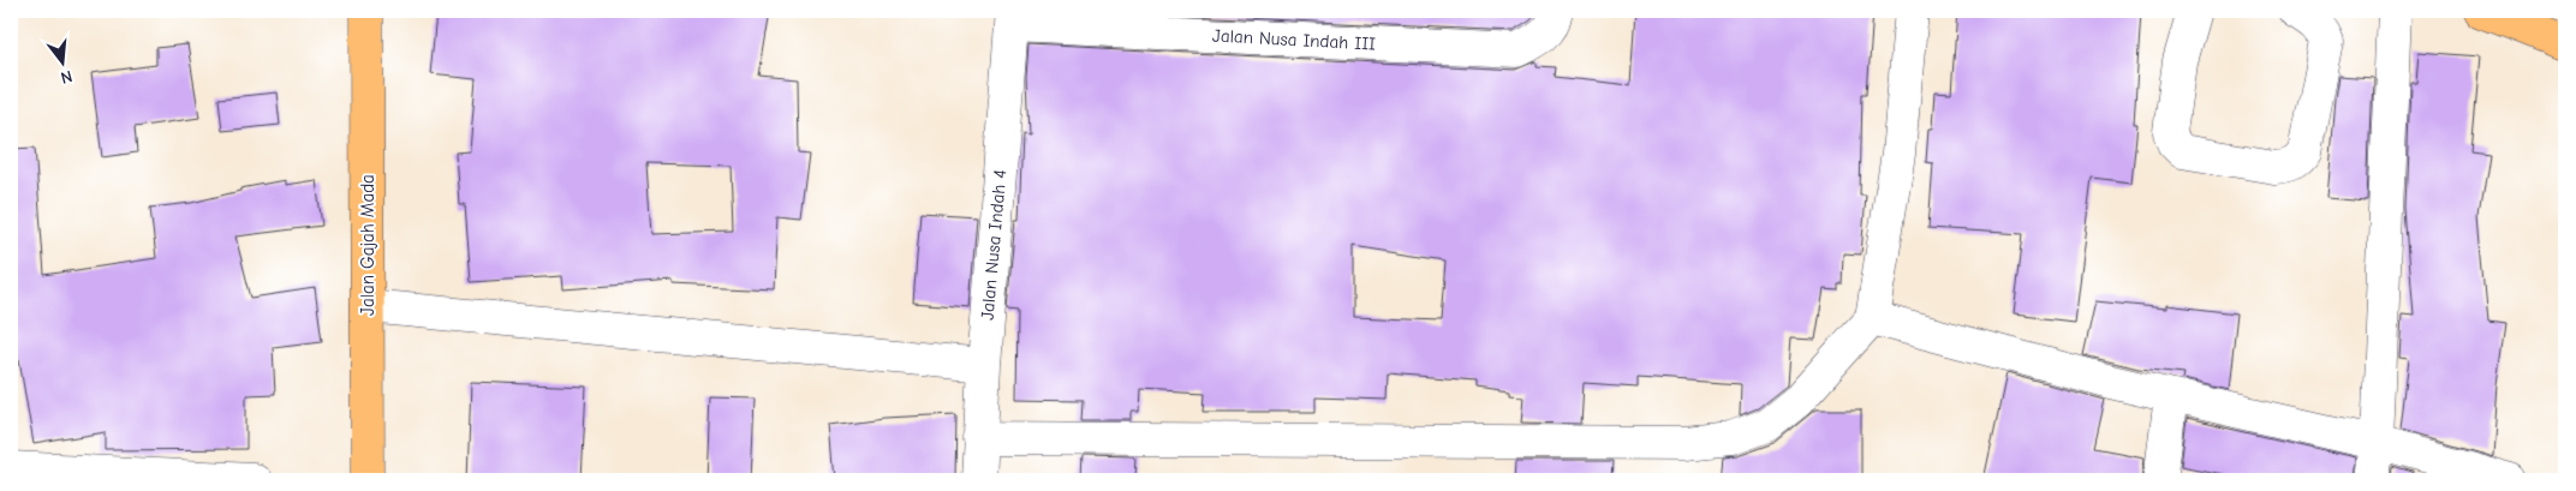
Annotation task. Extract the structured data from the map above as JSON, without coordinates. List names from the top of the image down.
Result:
{
  "streets": {
    "main road": ["Jalan Gajah Mada"],
    "street": ["Jalan Nusa Indah III", "Jalan Nusa Indah 4"]
  },
  "crossings": [
    ["Jalan Nusa Indah III", "Jalan Nusa Indah 4"]
  ],
  "north": "bottom"
}
